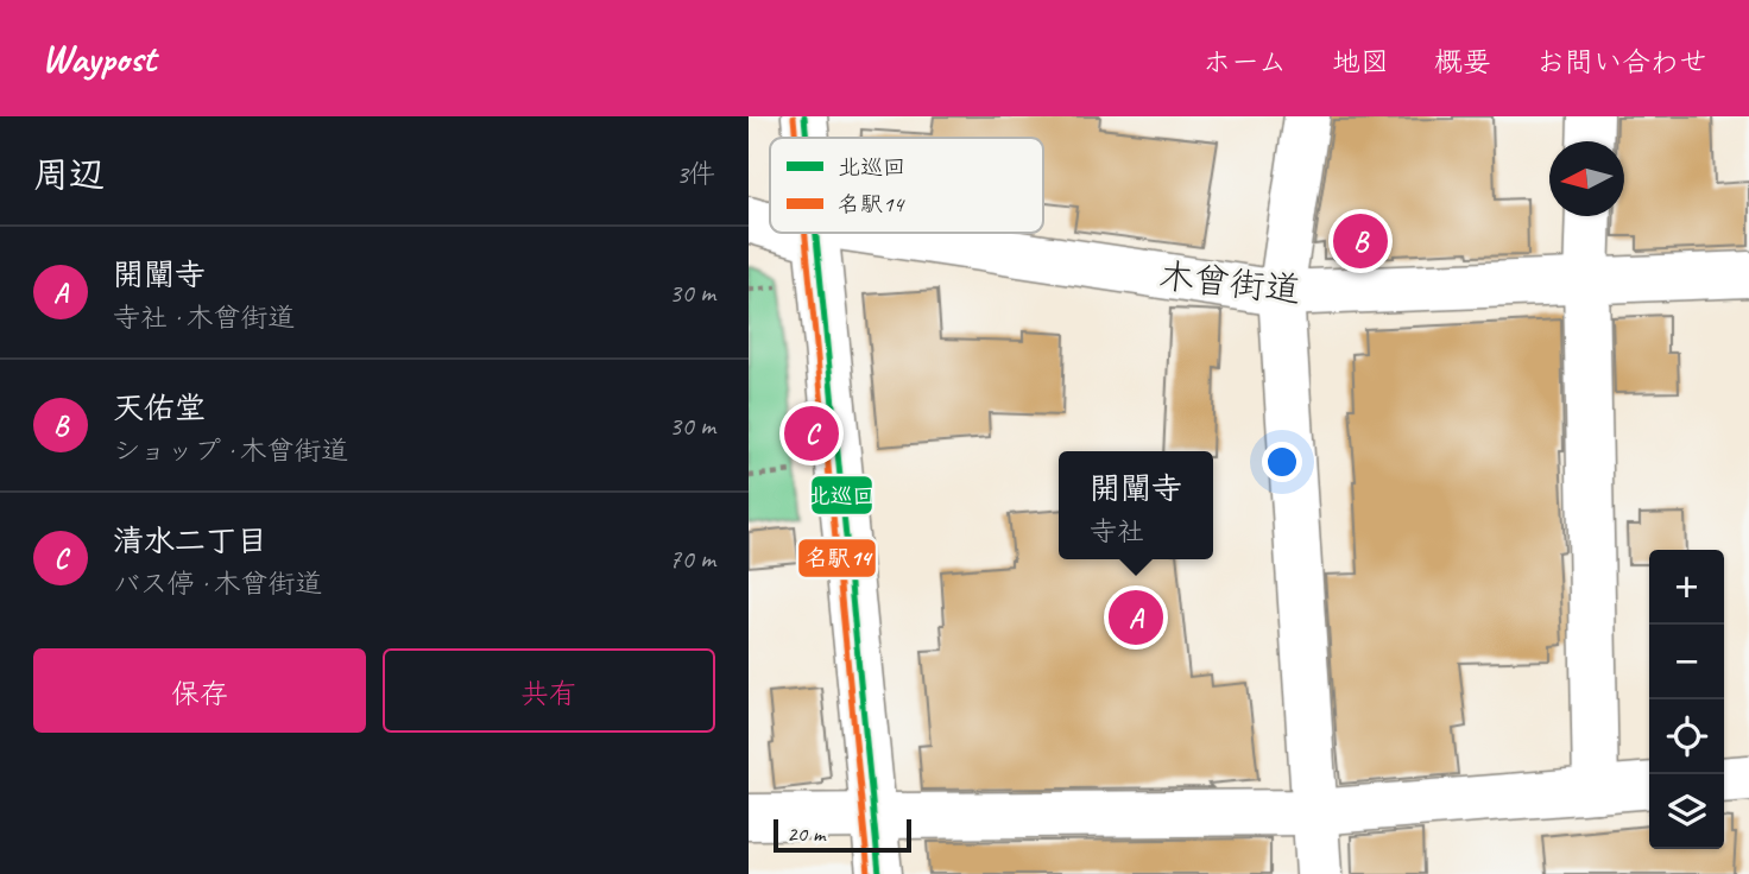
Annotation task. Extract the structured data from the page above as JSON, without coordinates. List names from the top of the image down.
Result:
{
  "streets": {
    "street": ["木曾街道"]
  },
  "lines": ["transit line 北巡回", "transit line 名駅14"],
  "legend": ["北巡回", "名駅14"],
  "scale_bar": "20 m",
  "north": "left",
  "page": {
    "header": "Waypost",
    "nav": [
      "ホーム",
      "地図",
      "概要",
      "お問い合わせ"
    ],
    "heading": ["周辺", "3件"],
    "pins": ["B", "C", "A"],
    "list": [
      {
        "mark": "A",
        "name": "開闡寺",
        "note": "寺社 · 木曾街道",
        "value": "30 m"
      },
      {
        "mark": "B",
        "name": "天佑堂",
        "note": "ショップ · 木曾街道",
        "value": "30 m"
      },
      {
        "mark": "C",
        "name": "清水二丁目",
        "note": "バス停 · 木曾街道",
        "value": "70 m"
      }
    ],
    "popup": ["開闡寺", "寺社"],
    "map_buttons": ["+", "−"],
    "buttons": ["保存", "共有"],
    "scale": "20 m"
  }
}
